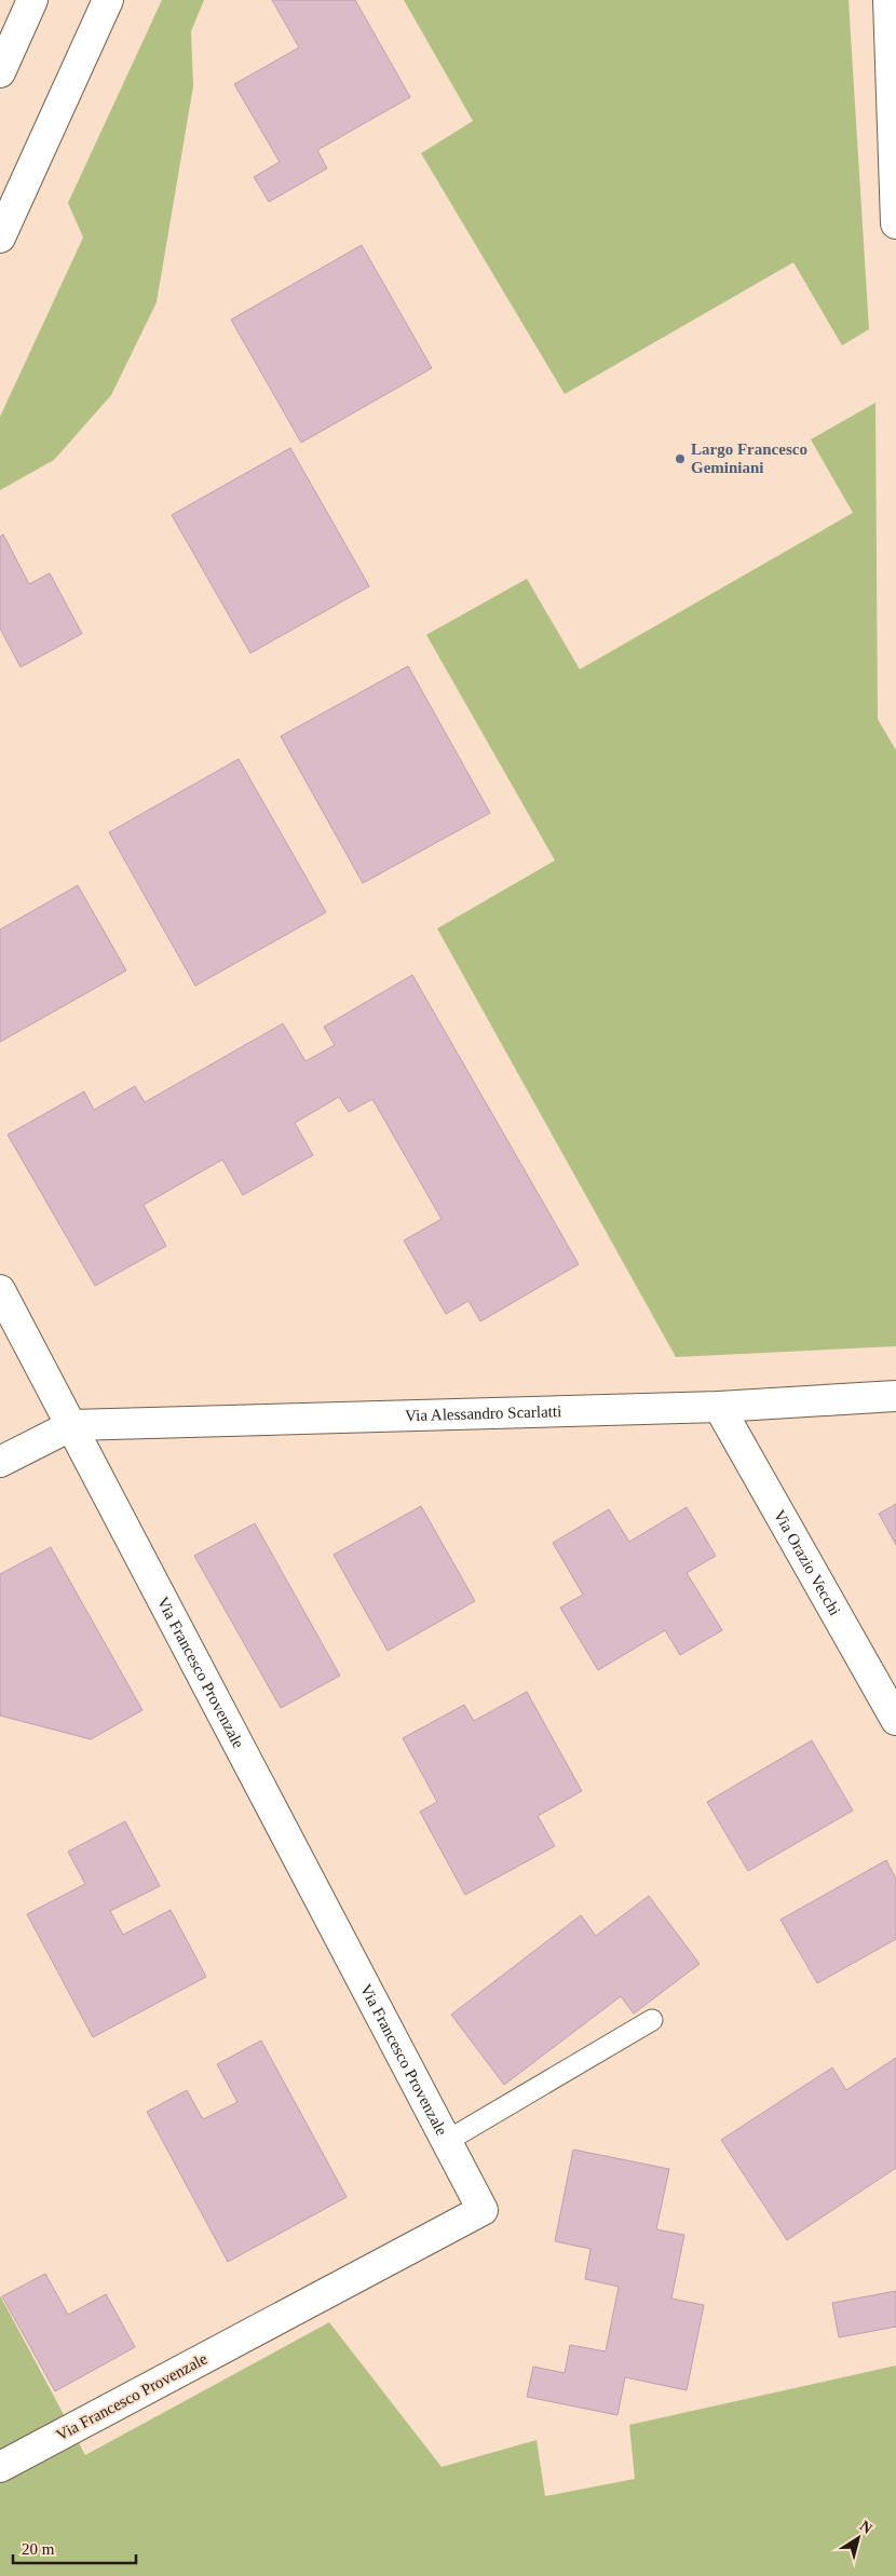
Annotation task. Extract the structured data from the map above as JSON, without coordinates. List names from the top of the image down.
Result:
{
  "streets": {
    "street": ["Via Alessandro Scarlatti", "Via Orazio Vecchi", "Via Francesco Provenzale"]
  },
  "crossings": [
    ["Via Alessandro Scarlatti", "Via Orazio Vecchi"],
    ["Via Alessandro Scarlatti", "Via Francesco Provenzale"]
  ],
  "places": ["Largo Francesco Geminiani"],
  "scale_bar": "20 m",
  "north": "top right"
}
